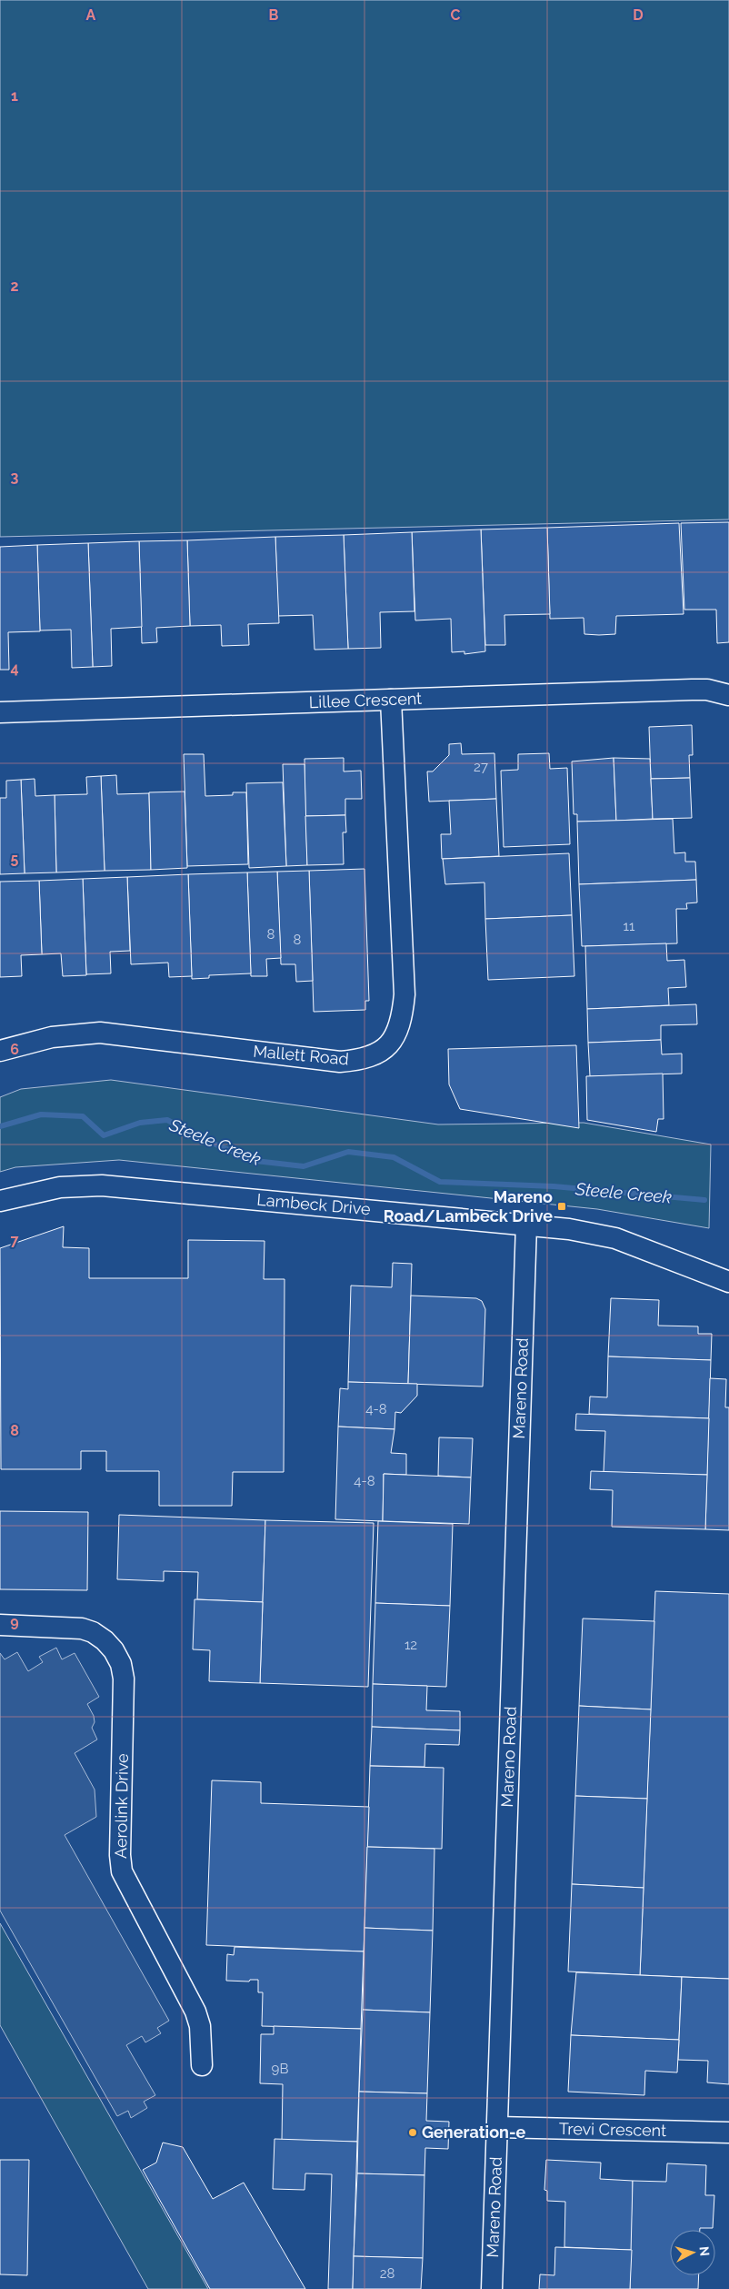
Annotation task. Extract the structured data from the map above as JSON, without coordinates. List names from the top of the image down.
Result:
{
  "streets": {
    "street": [
      "Lillee Crescent",
      "Mallett Road",
      "Lambeck Drive",
      "Mareno Road",
      "Aerolink Drive",
      "Trevi Crescent"
    ]
  },
  "crossings": [
    ["Lillee Crescent", "Mallett Road"],
    ["Lambeck Drive", "Mareno Road"],
    ["Mareno Road", "Trevi Crescent"]
  ],
  "water": ["Steele Creek"],
  "places": {
    "transit": ["Mareno Road/Lambeck Drive"],
    "other": ["Generation-e"]
  },
  "house_numbers": [
    "27",
    "11",
    "8",
    "8",
    "4-8",
    "4-8",
    "12",
    "9B",
    "28"
  ],
  "north": "right",
  "grid": {
    "columns": [
      "A",
      "B",
      "C",
      "D"
    ],
    "rows": [
      "1",
      "2",
      "3",
      "4",
      "5",
      "6",
      "7",
      "8",
      "9"
    ]
  }
}
